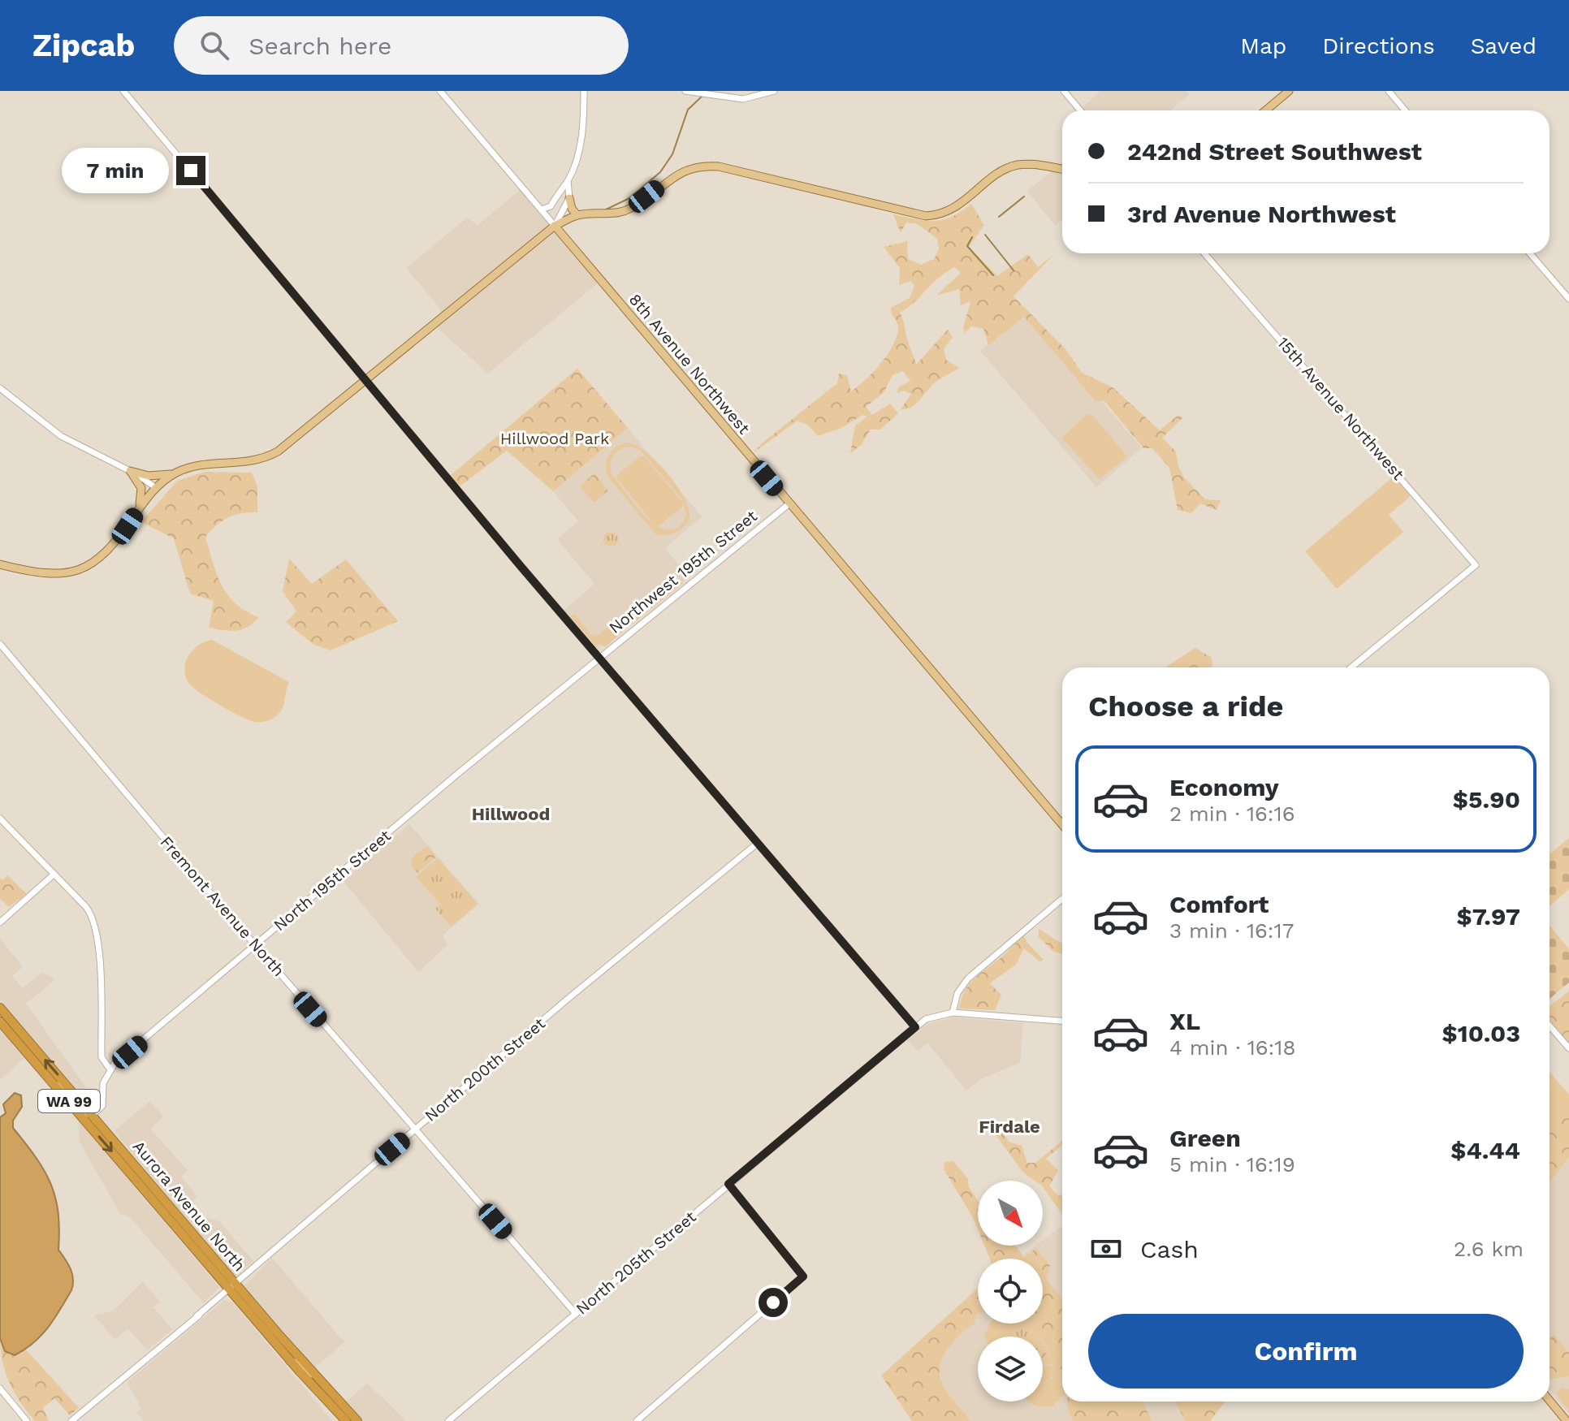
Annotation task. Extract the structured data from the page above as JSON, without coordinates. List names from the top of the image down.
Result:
{
  "streets": {
    "highway": ["WA 99", "Aurora Avenue North"],
    "main road": ["8th Avenue Northwest"],
    "street": [
      "15th Avenue Northwest",
      "Northwest 195th Street",
      "North 195th Street",
      "Fremont Avenue North",
      "North 200th Street",
      "North 205th Street"
    ]
  },
  "crossings": [
    ["8th Avenue Northwest", "Northwest 195th Street"],
    ["Northwest 195th Street", "North 195th Street"],
    ["North 195th Street", "Fremont Avenue North"],
    ["Fremont Avenue North", "North 200th Street"],
    ["Fremont Avenue North", "North 205th Street"],
    ["North 200th Street", "Aurora Avenue North"]
  ],
  "districts": ["Hillwood", "Firdale"],
  "parks": ["Hillwood Park"],
  "north": "bottom right",
  "page": {
    "header": "Zipcab",
    "search": "Search here",
    "nav": ["Map", "Directions", "Saved"],
    "banner": ["242nd Street Southwest", "3rd Avenue Northwest"],
    "bubble": "7 min",
    "heading": "Choose a ride",
    "list": [
      {
        "name": "Economy",
        "note": "2 min · 16:16",
        "value": "$5.90"
      },
      {
        "name": "Comfort",
        "note": "3 min · 16:17",
        "value": "$7.97"
      },
      {
        "name": "XL",
        "note": "4 min · 16:18",
        "value": "$10.03"
      },
      {
        "name": "Green",
        "note": "5 min · 16:19",
        "value": "$4.44"
      }
    ],
    "pay": ["Cash", "2.6 km"],
    "buttons": "Confirm"
  }
}
